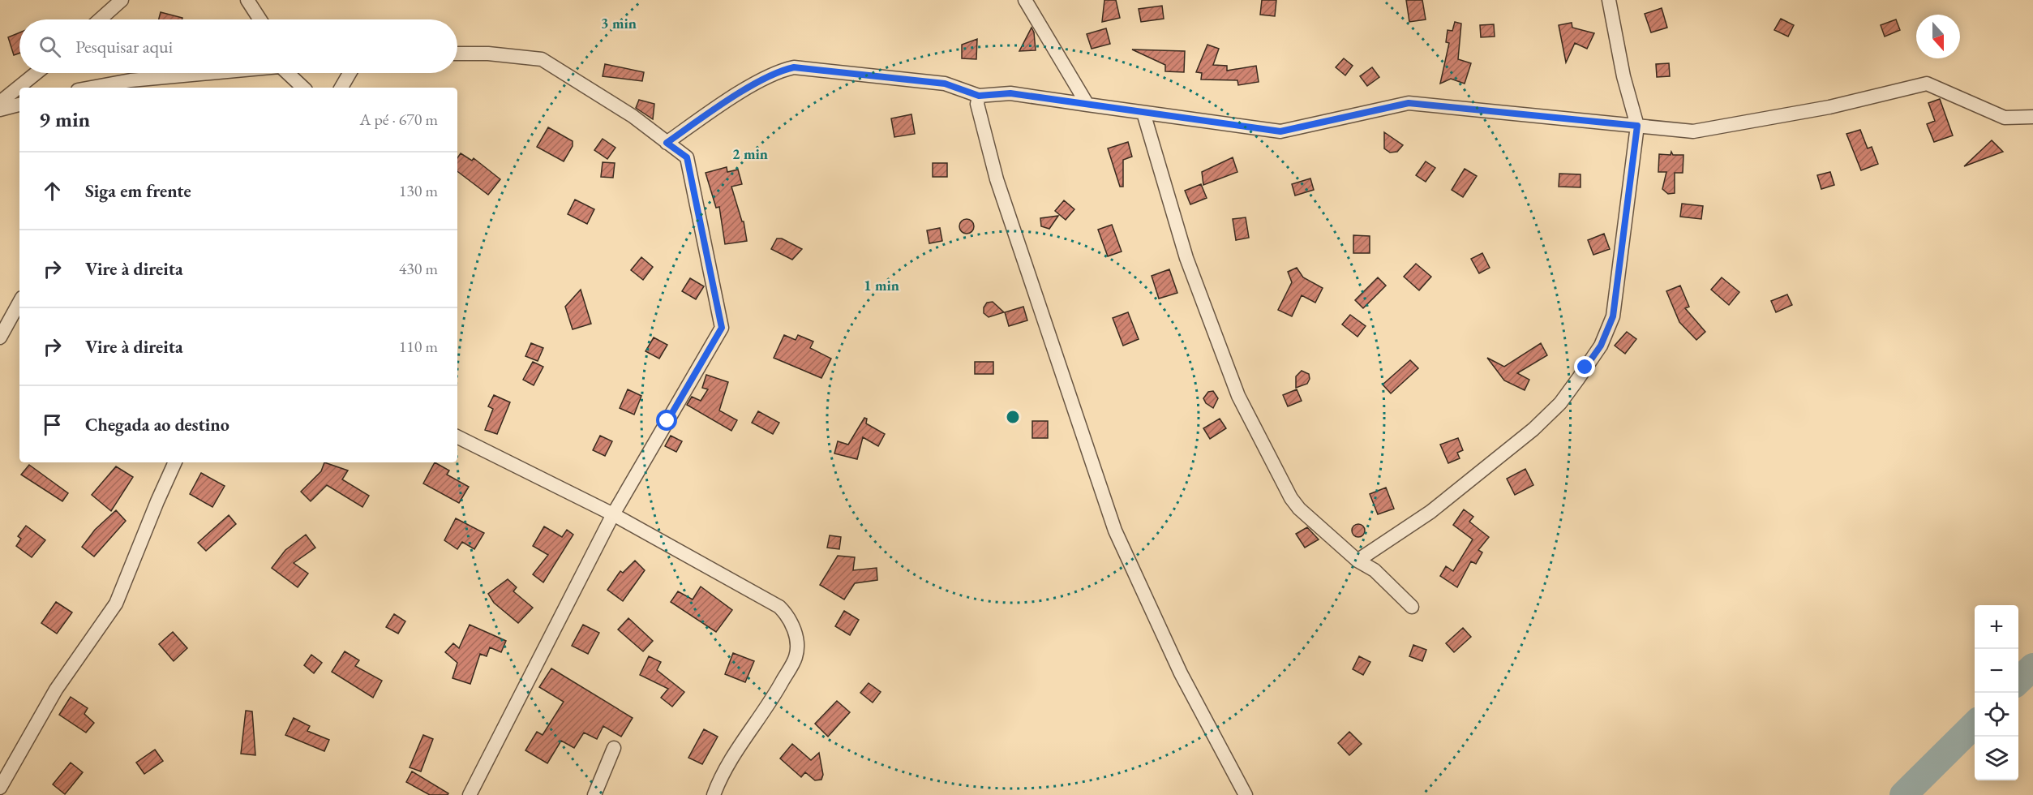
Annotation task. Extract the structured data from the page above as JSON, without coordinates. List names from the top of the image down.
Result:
{
  "north": "bottom",
  "page": {
    "search": "Pesquisar aqui",
    "heading": ["9 min", "A pé · 670 m"],
    "list": [
      ["Siga em frente", "130 m"],
      ["Vire à direita", "430 m"],
      ["Vire à direita", "110 m"],
      "Chegada ao destino"
    ],
    "map_buttons": ["+", "−"]
  },
  "rings": ["3 min", "2 min", "1 min"]
}
